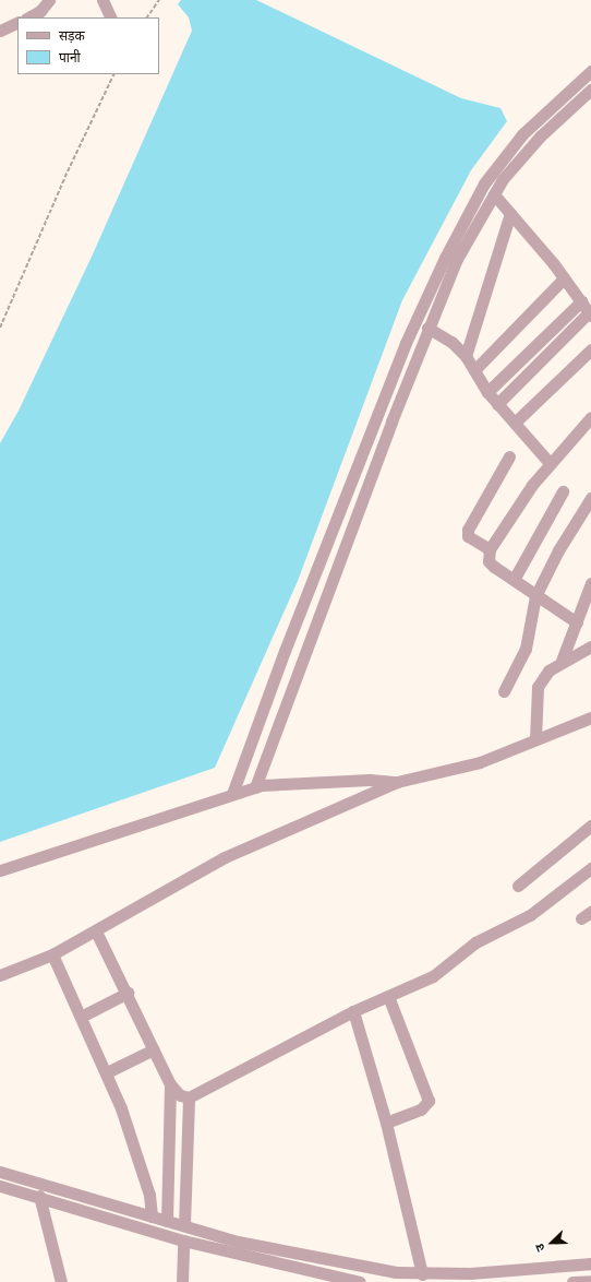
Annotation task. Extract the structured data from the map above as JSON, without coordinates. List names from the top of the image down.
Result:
{
  "legend": ["सड़क", "पानी"],
  "north": "bottom left"
}
